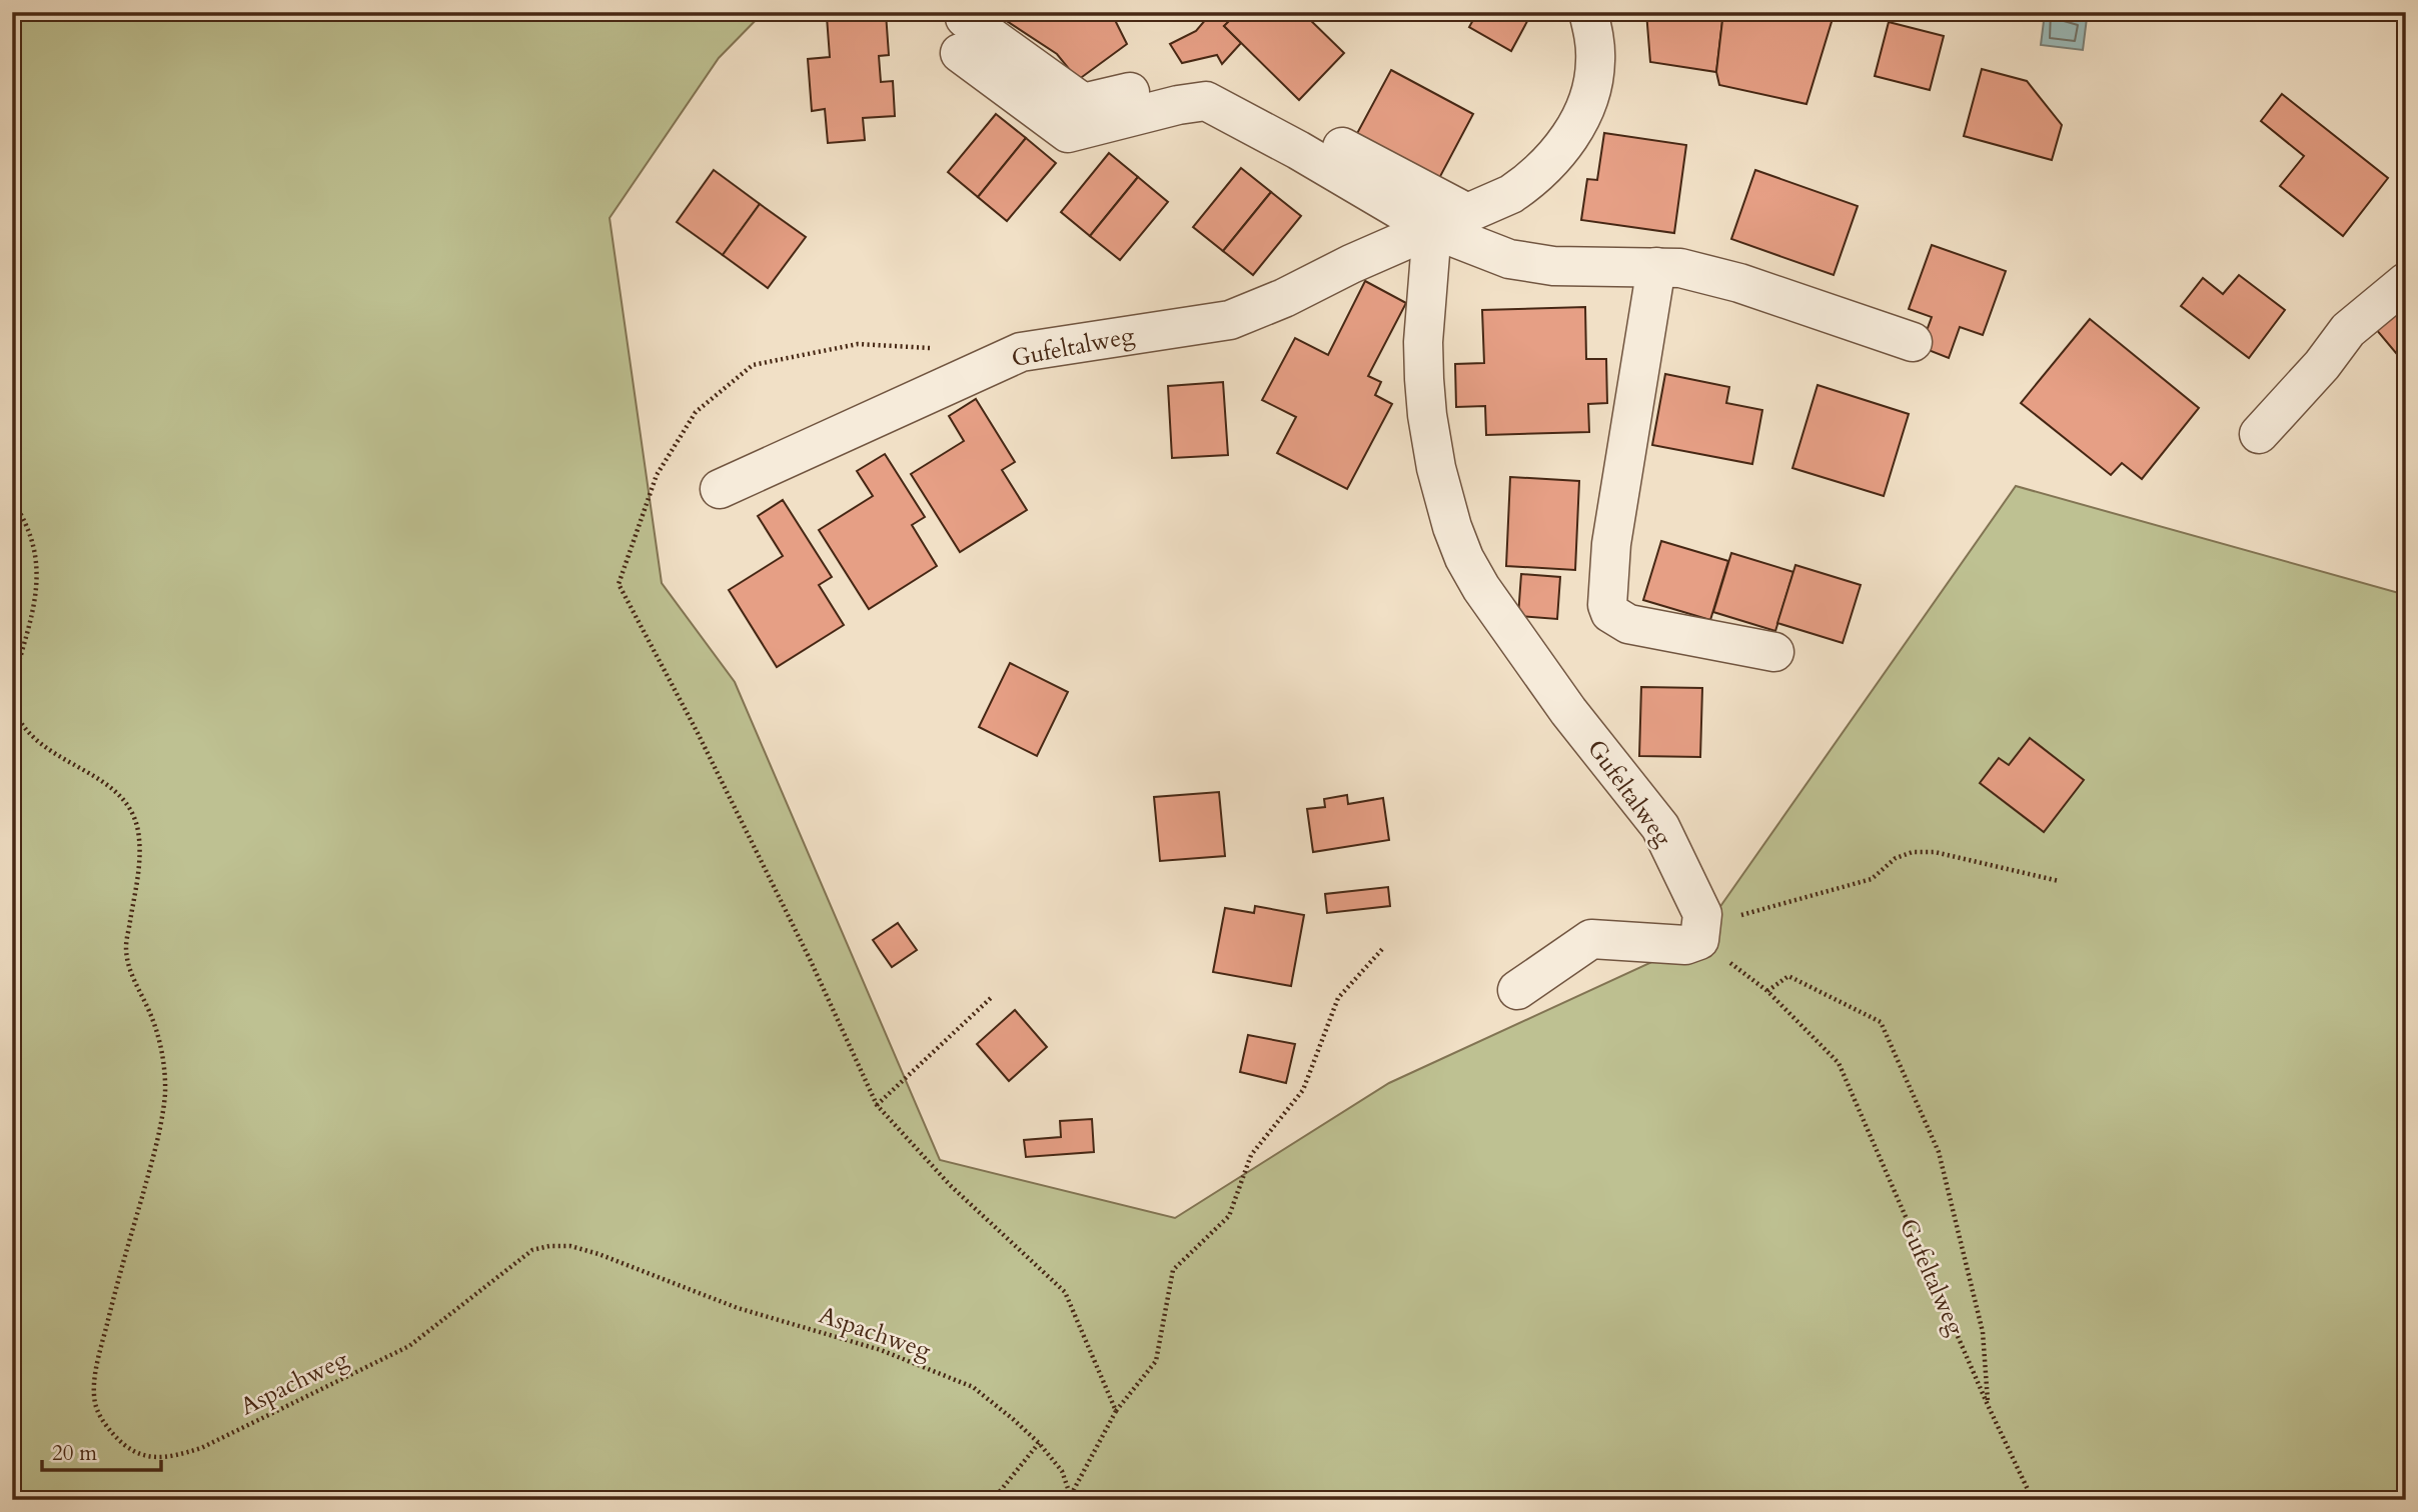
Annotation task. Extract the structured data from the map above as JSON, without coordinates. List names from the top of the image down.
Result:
{
  "streets": {
    "street": ["Gufeltalweg"],
    "path": ["Aspachweg"]
  },
  "scale_bar": "20 m"
}
